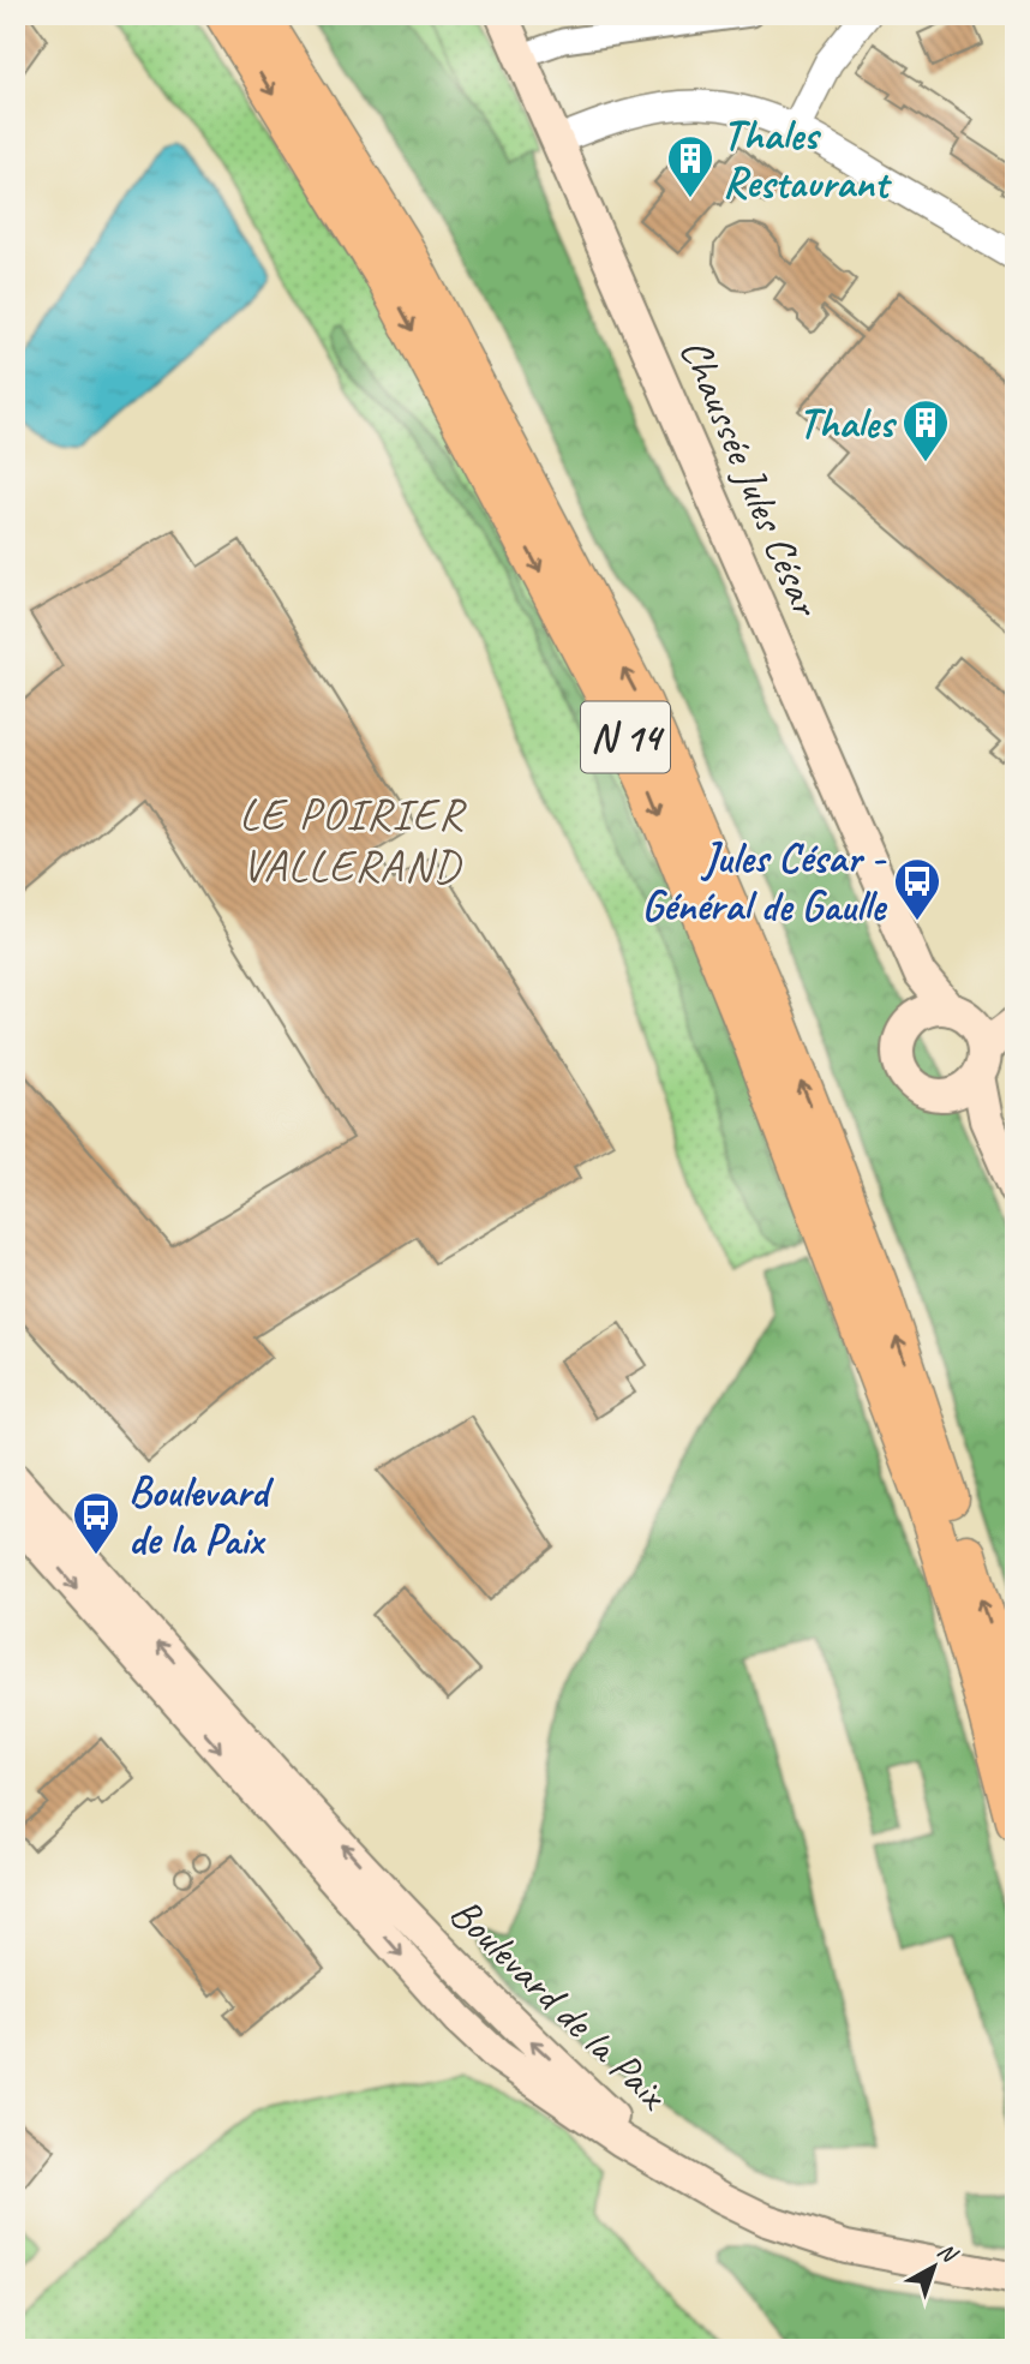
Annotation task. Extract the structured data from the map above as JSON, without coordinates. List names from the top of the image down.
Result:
{
  "streets": {
    "highway": ["N 14"],
    "main road": ["Chaussée Jules César", "Boulevard de la Paix"]
  },
  "districts": ["LE POIRIER VALLERAND"],
  "places": {
    "building": ["Thales Restaurant", "Thales"],
    "bus stop": ["Jules César - Général de Gaulle", "Boulevard de la Paix"]
  },
  "north": "top right"
}
